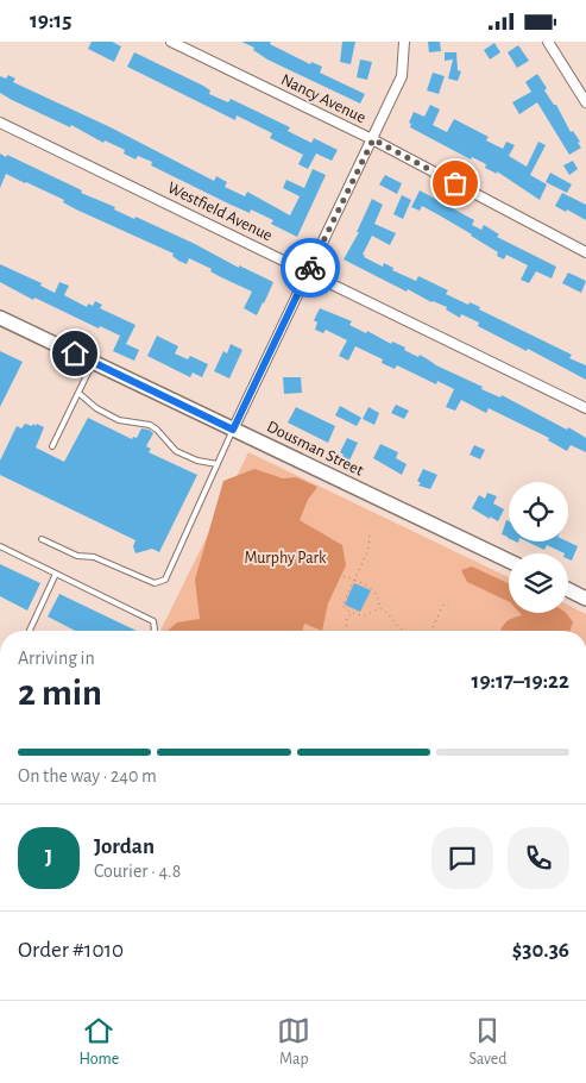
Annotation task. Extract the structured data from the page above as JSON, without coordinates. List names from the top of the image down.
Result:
{
  "streets": {
    "street": ["Nancy Avenue", "Westfield Avenue", "Dousman Street"]
  },
  "parks": ["Murphy Park"],
  "page": {
    "status": "19:15",
    "heading": ["2 min", "Arriving in", "19:17–19:22"],
    "panel": [
      "Jordan",
      "Courier · 4.8",
      "Order #1010",
      "$30.36"
    ],
    "bar": "On the way · 240 m",
    "round": "J",
    "tabs": ["Home", "Map", "Saved"]
  }
}
